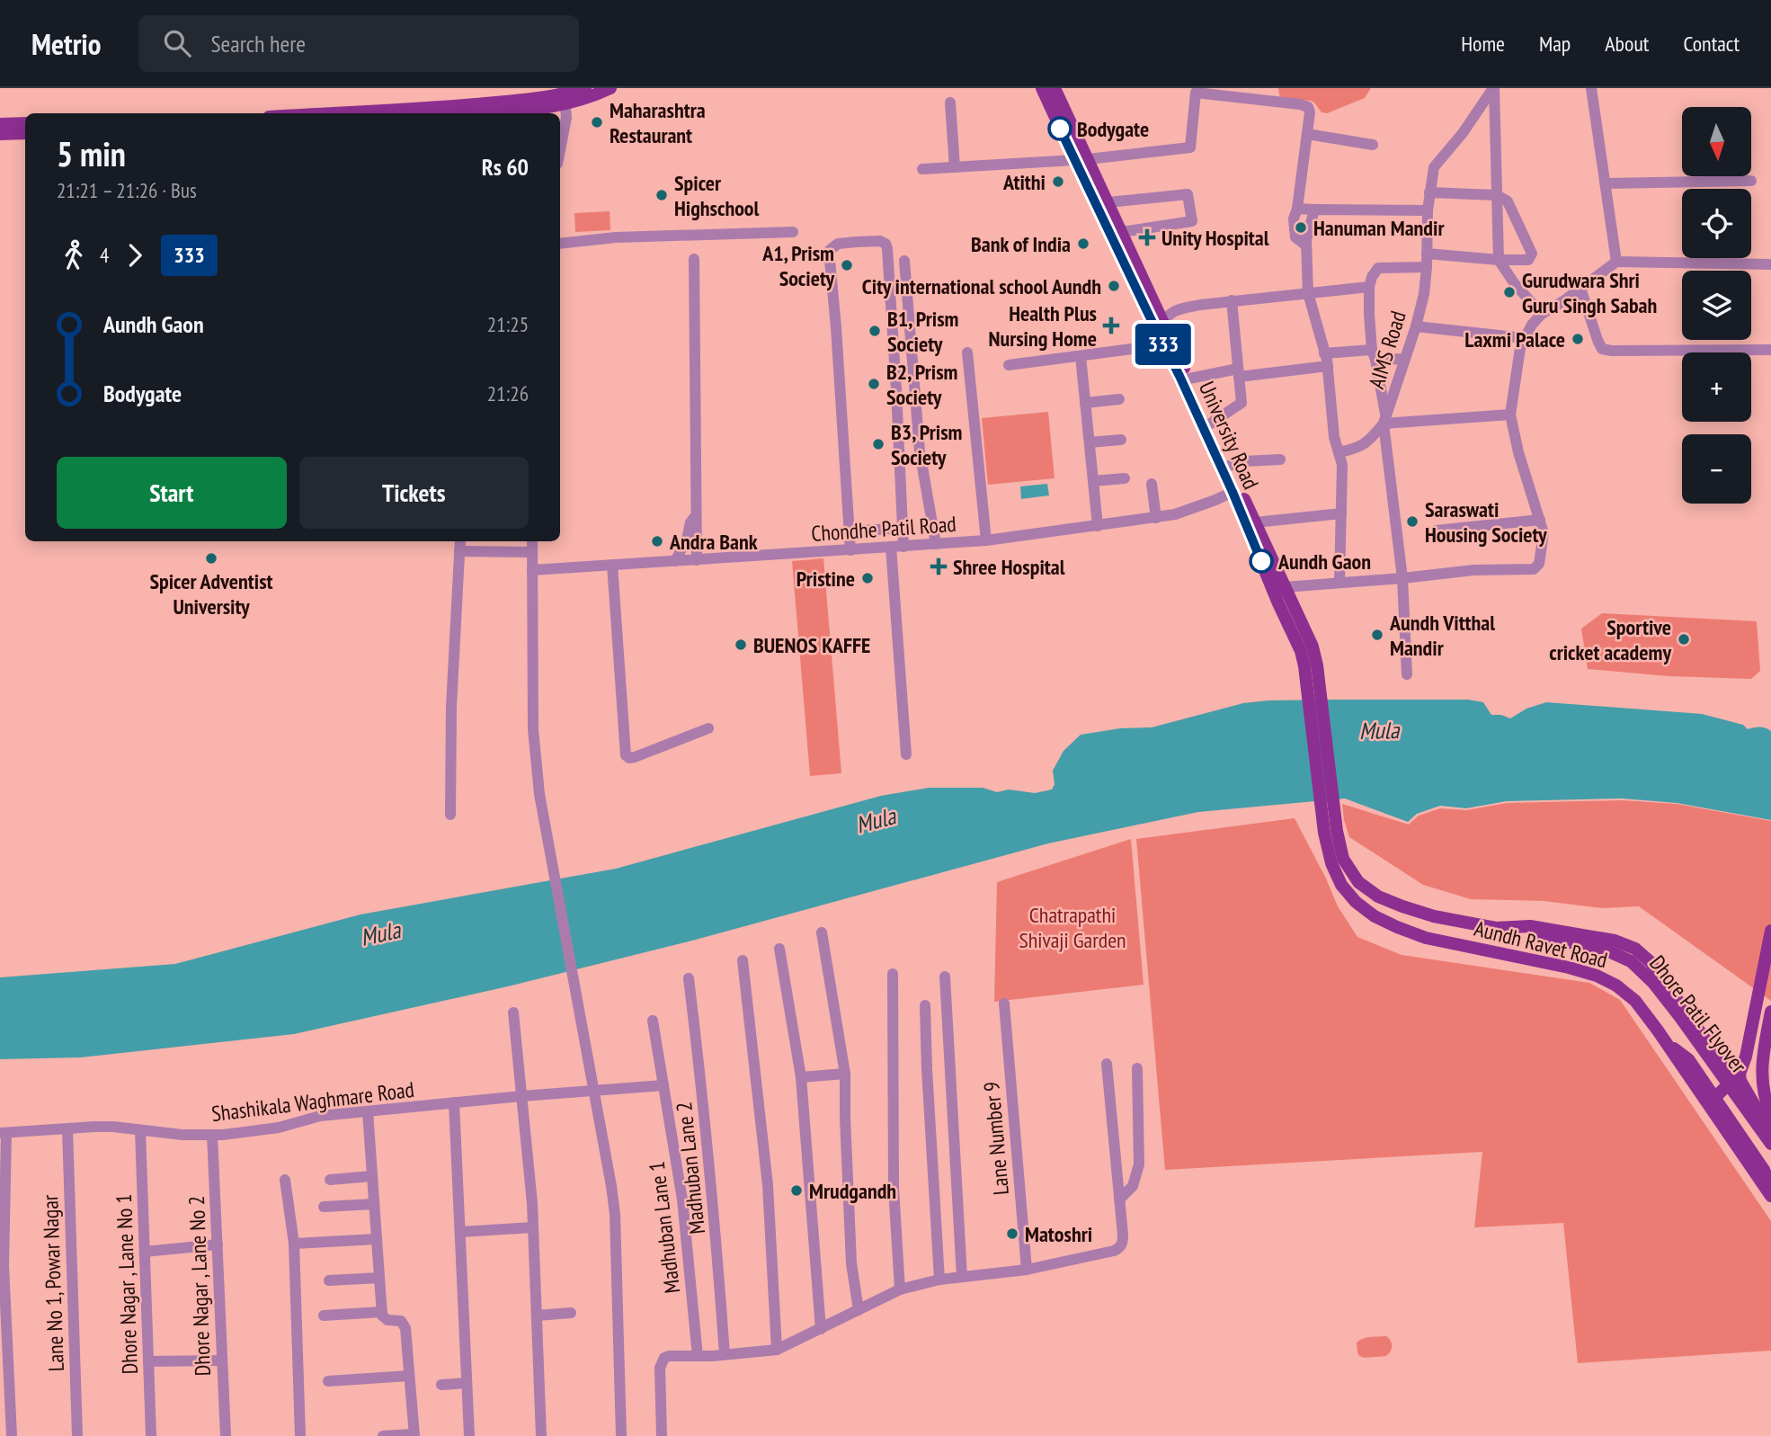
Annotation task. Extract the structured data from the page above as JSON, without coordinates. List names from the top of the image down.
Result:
{
  "streets": {
    "main road": ["University Road", "Aundh Ravet Road", "Dhore Patil Flyover"],
    "street": [
      "AIMS Road",
      "Chondhe Patil Road",
      "Shashikala Waghmare Road",
      "Lane Number 9",
      "Madhuban Lane 2",
      "Madhuban Lane 1",
      "Lane No 1, Powar Nagar",
      "Dhore Nagar , Lane No 1",
      "Dhore Nagar , Lane No 2"
    ]
  },
  "crossings": [
    ["University Road", "Chondhe Patil Road"],
    ["University Road", "Aundh Ravet Road"],
    ["Aundh Ravet Road", "Dhore Patil Flyover"],
    ["Shashikala Waghmare Road", "Madhuban Lane 1"],
    ["Shashikala Waghmare Road", "Lane No 1, Powar Nagar"],
    ["Shashikala Waghmare Road", "Dhore Nagar , Lane No 1"],
    ["Shashikala Waghmare Road", "Dhore Nagar , Lane No 2"]
  ],
  "water": ["Mula"],
  "parks": ["Chatrapathi Shivaji Garden"],
  "places": {
    "other": [
      "Maharashtra Restaurant",
      "Bodygate",
      "Atithi",
      "Spicer Highschool",
      "Hanuman Mandir",
      "Bank of India",
      "A1, Prism Society",
      "City international school Aundh",
      "Gurudwara Shri Guru Singh Sabah",
      "B1, Prism Society",
      "Laxmi Palace",
      "B2, Prism Society",
      "B3, Prism Society",
      "Saraswati Housing Society",
      "Andra Bank",
      "Spicer Adventist University",
      "Aundh Gaon",
      "Pristine",
      "Aundh Vitthal Mandir",
      "Sportive cricket academy",
      "BUENOS KAFFE",
      "Mrudgandh",
      "Matoshri"
    ],
    "health": ["Unity Hospital", "Health Plus Nursing Home", "Shree Hospital"]
  },
  "lines": ["bus line 333"],
  "north": "bottom",
  "page": {
    "header": "Metrio",
    "search": "Search here",
    "nav": [
      "Home",
      "Map",
      "About",
      "Contact"
    ],
    "on_map": "333",
    "map_buttons": ["+", "−"],
    "heading": ["5 min", "21:21 – 21:26 · Bus", "Rs 60"],
    "legs": ["4", "333"],
    "list": [
      {
        "name": "Aundh Gaon",
        "value": "21:25"
      },
      {
        "name": "Bodygate",
        "value": "21:26"
      }
    ],
    "buttons": ["Start", "Tickets"]
  }
}
